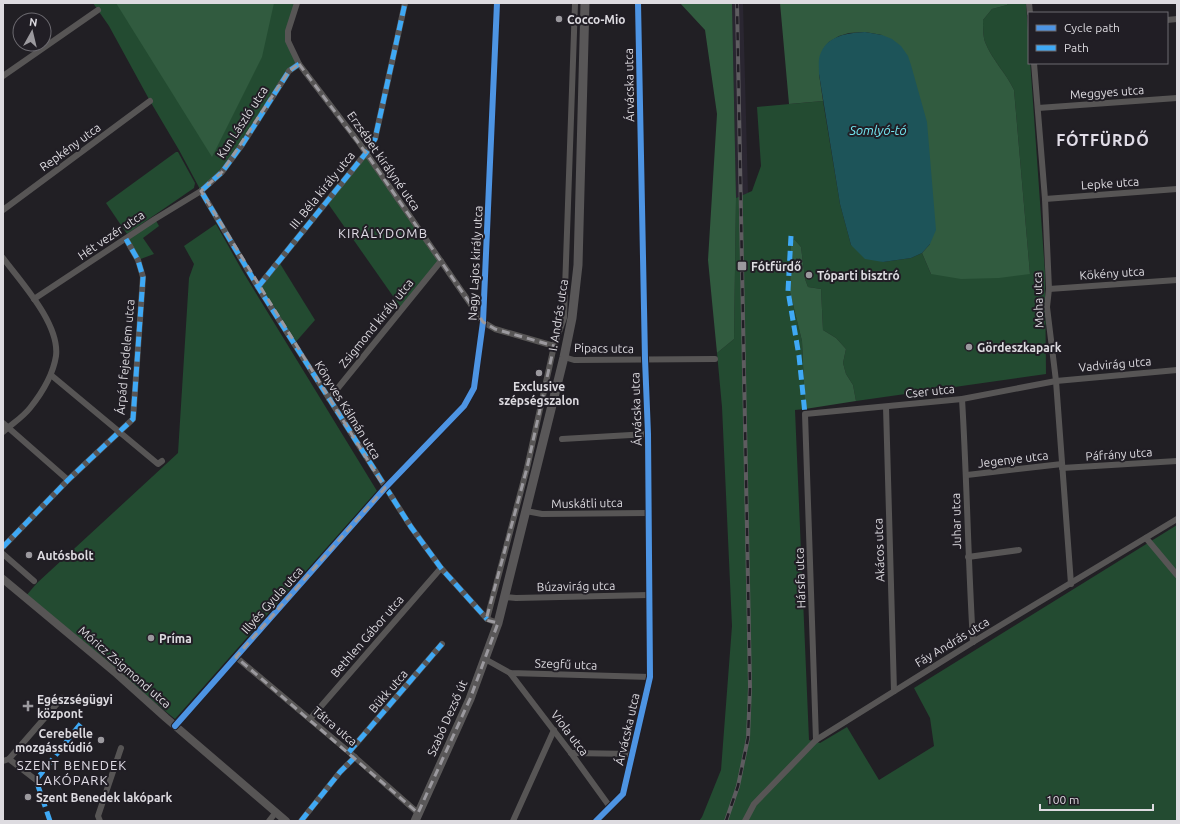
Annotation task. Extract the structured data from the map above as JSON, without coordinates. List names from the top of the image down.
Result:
{
  "streets": {
    "main road": ["I. András utca", "Szabó Dezső út"],
    "street": [
      "Árvácska utca",
      "Meggyes utca",
      "Kun László utca",
      "Repkény utca",
      "Erzsébet királyné utca",
      "Lepke utca",
      "III. Béla király utca",
      "Hét vezér utca",
      "Nagy Lajos király utca",
      "Kökény utca",
      "Moha utca",
      "Zsigmond király utca",
      "Pipacs utca",
      "Árpád fejedelem utca",
      "Vadvirág utca",
      "Cser utca",
      "Könyves Kálmán utca",
      "Páfrány utca",
      "Jegenye utca",
      "Muskátli utca",
      "Juhar utca",
      "Akácos utca",
      "Hársfa utca",
      "Búzavirág utca",
      "Illyés Gyula utca",
      "Bethlen Gábor utca",
      "Fáy András utca",
      "Szegfű utca",
      "Móricz Zsigmond utca",
      "Bükk utca",
      "Tátra utca",
      "Viola utca"
    ]
  },
  "crossings": [
    ["Árvácska utca", "Pipacs utca"],
    ["Árvácska utca", "Muskátli utca"],
    ["Árvácska utca", "Búzavirág utca"],
    ["Árvácska utca", "Szegfű utca"],
    ["Árvácska utca", "Viola utca"],
    ["Meggyes utca", "Moha utca"],
    ["Kun László utca", "Erzsébet királyné utca"],
    ["Kun László utca", "Hét vezér utca"],
    ["Kun László utca", "Könyves Kálmán utca"],
    ["Erzsébet királyné utca", "III. Béla király utca"],
    ["Erzsébet királyné utca", "Nagy Lajos király utca"],
    ["Erzsébet királyné utca", "I. András utca"],
    ["Erzsébet királyné utca", "Zsigmond király utca"],
    ["Lepke utca", "Moha utca"],
    ["III. Béla király utca", "Könyves Kálmán utca"],
    ["Hét vezér utca", "Árpád fejedelem utca"],
    ["Hét vezér utca", "Könyves Kálmán utca"],
    ["Nagy Lajos király utca", "Könyves Kálmán utca"],
    ["Nagy Lajos király utca", "Illyés Gyula utca"],
    ["Kökény utca", "Moha utca"],
    ["Moha utca", "Vadvirág utca"],
    ["Moha utca", "Cser utca"],
    ["Moha utca", "Páfrány utca"],
    ["Moha utca", "Jegenye utca"],
    ["Moha utca", "Fáy András utca"],
    ["I. András utca", "Pipacs utca"],
    ["I. András utca", "Könyves Kálmán utca"],
    ["I. András utca", "Muskátli utca"],
    ["I. András utca", "Búzavirág utca"],
    ["I. András utca", "Szabó Dezső út"],
    ["Zsigmond király utca", "Könyves Kálmán utca"],
    ["Vadvirág utca", "Cser utca"],
    ["Cser utca", "Juhar utca"],
    ["Cser utca", "Akácos utca"],
    ["Cser utca", "Hársfa utca"],
    ["Könyves Kálmán utca", "Illyés Gyula utca"],
    ["Könyves Kálmán utca", "Bethlen Gábor utca"],
    ["Páfrány utca", "Jegenye utca"],
    ["Jegenye utca", "Juhar utca"],
    ["Juhar utca", "Fáy András utca"],
    ["Akácos utca", "Fáy András utca"],
    ["Hársfa utca", "Fáy András utca"],
    ["Illyés Gyula utca", "Móricz Zsigmond utca"],
    ["Illyés Gyula utca", "Tátra utca"],
    ["Bethlen Gábor utca", "Tátra utca"],
    ["Szegfű utca", "Szabó Dezső út"],
    ["Szegfű utca", "Viola utca"],
    ["Bükk utca", "Tátra utca"],
    ["Szabó Dezső út", "Tátra utca"]
  ],
  "districts": ["FÓTFÜRDŐ", "KIRÁLYDOMB", "SZENT BENEDEK LAKÓPARK"],
  "water": ["Somlyó-tó"],
  "places": {
    "other": [
      "Cocco-Mio",
      "Tóparti bisztró",
      "Gördeszkapark",
      "Exclusive szépségszalon",
      "Autósbolt",
      "Príma",
      "Cerebelle mozgásstúdió",
      "Szent Benedek lakópark"
    ],
    "transit": ["Fótfürdő"],
    "health": ["Egészségügyi központ"]
  },
  "legend": ["Cycle path", "Path"],
  "scale_bar": "100 m",
  "north": "top"
}
